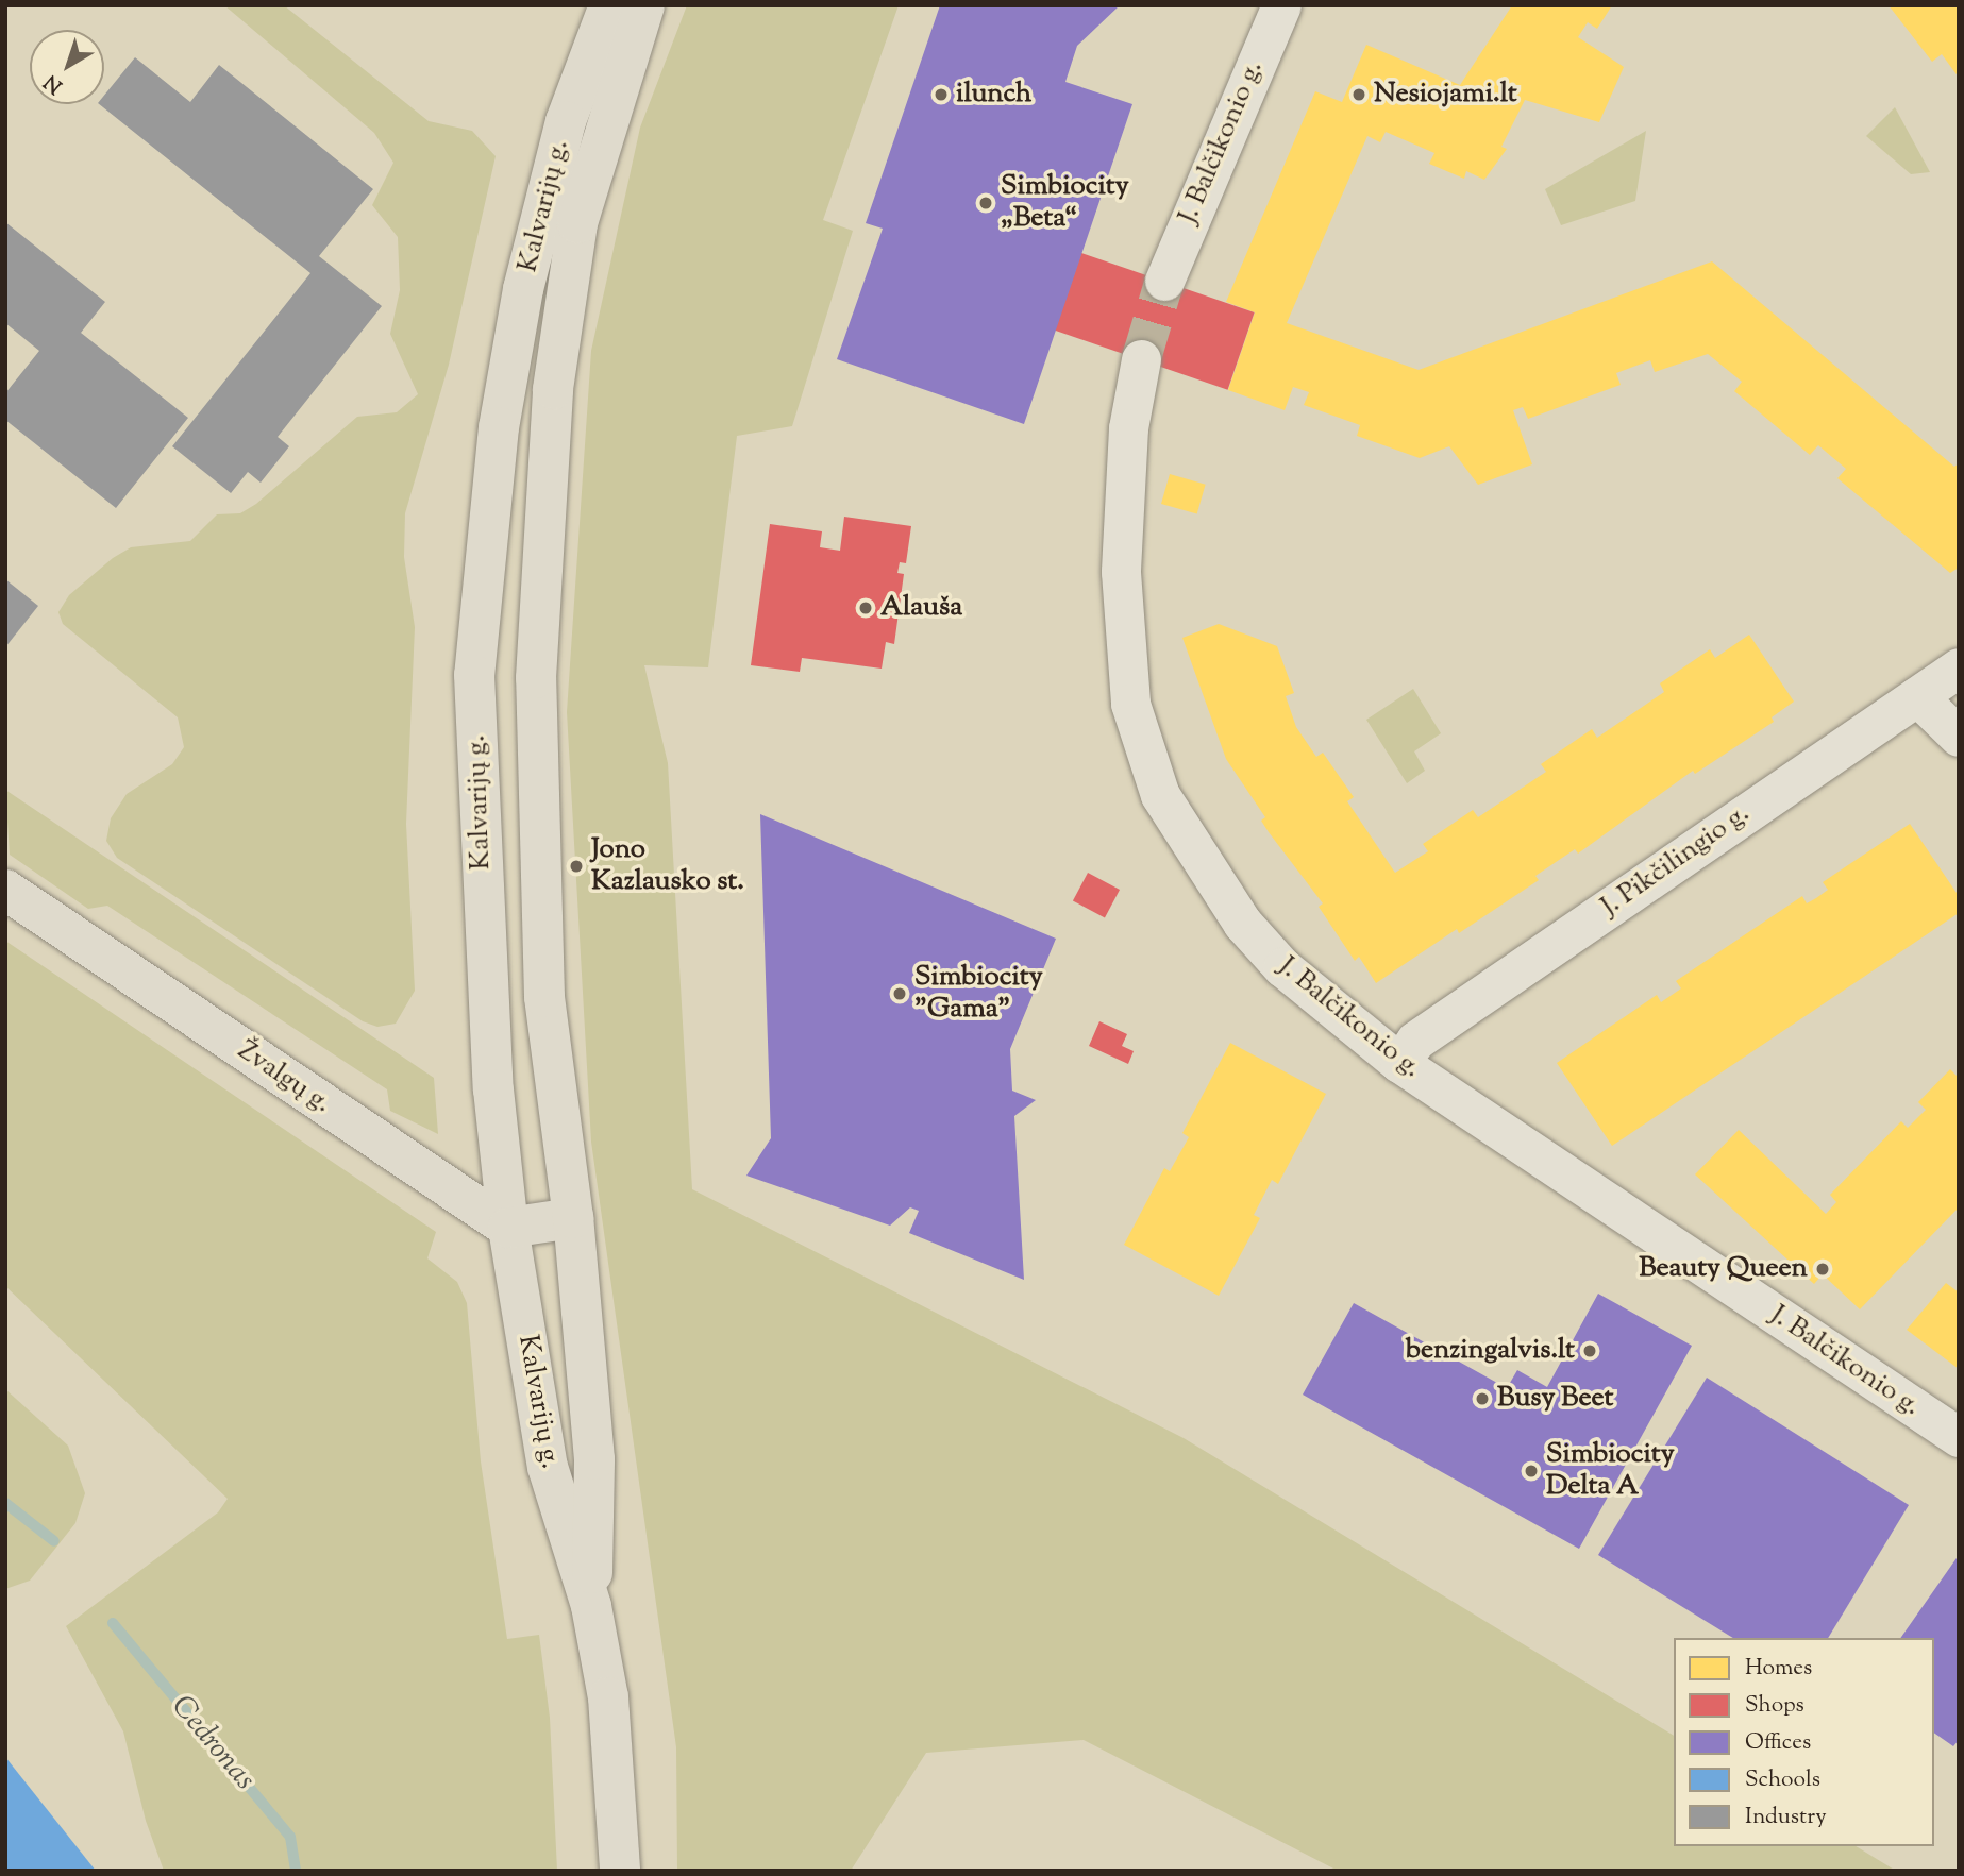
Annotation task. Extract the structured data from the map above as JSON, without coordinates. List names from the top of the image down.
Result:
{
  "streets": {
    "main road": ["Kalvarijų g.", "Žvalgų g."],
    "street": ["J. Balčikonio g.", "J. Pikčilingio g."]
  },
  "crossings": [
    ["J. Balčikonio g.", "J. Pikčilingio g."],
    ["Kalvarijų g.", "Žvalgų g."]
  ],
  "water": ["Cedronas"],
  "places": [
    "ilunch",
    "Nesiojami.lt",
    "Simbiocity „Beta“",
    "Alauša",
    "Jono Kazlausko st.",
    "Simbiocity \"Gama\"",
    "Beauty Queen",
    "benzingalvis.lt",
    "Busy Beet",
    "Simbiocity Delta A"
  ],
  "legend": [
    "Homes",
    "Shops",
    "Offices",
    "Schools",
    "Industry"
  ],
  "north": "bottom left"
}
